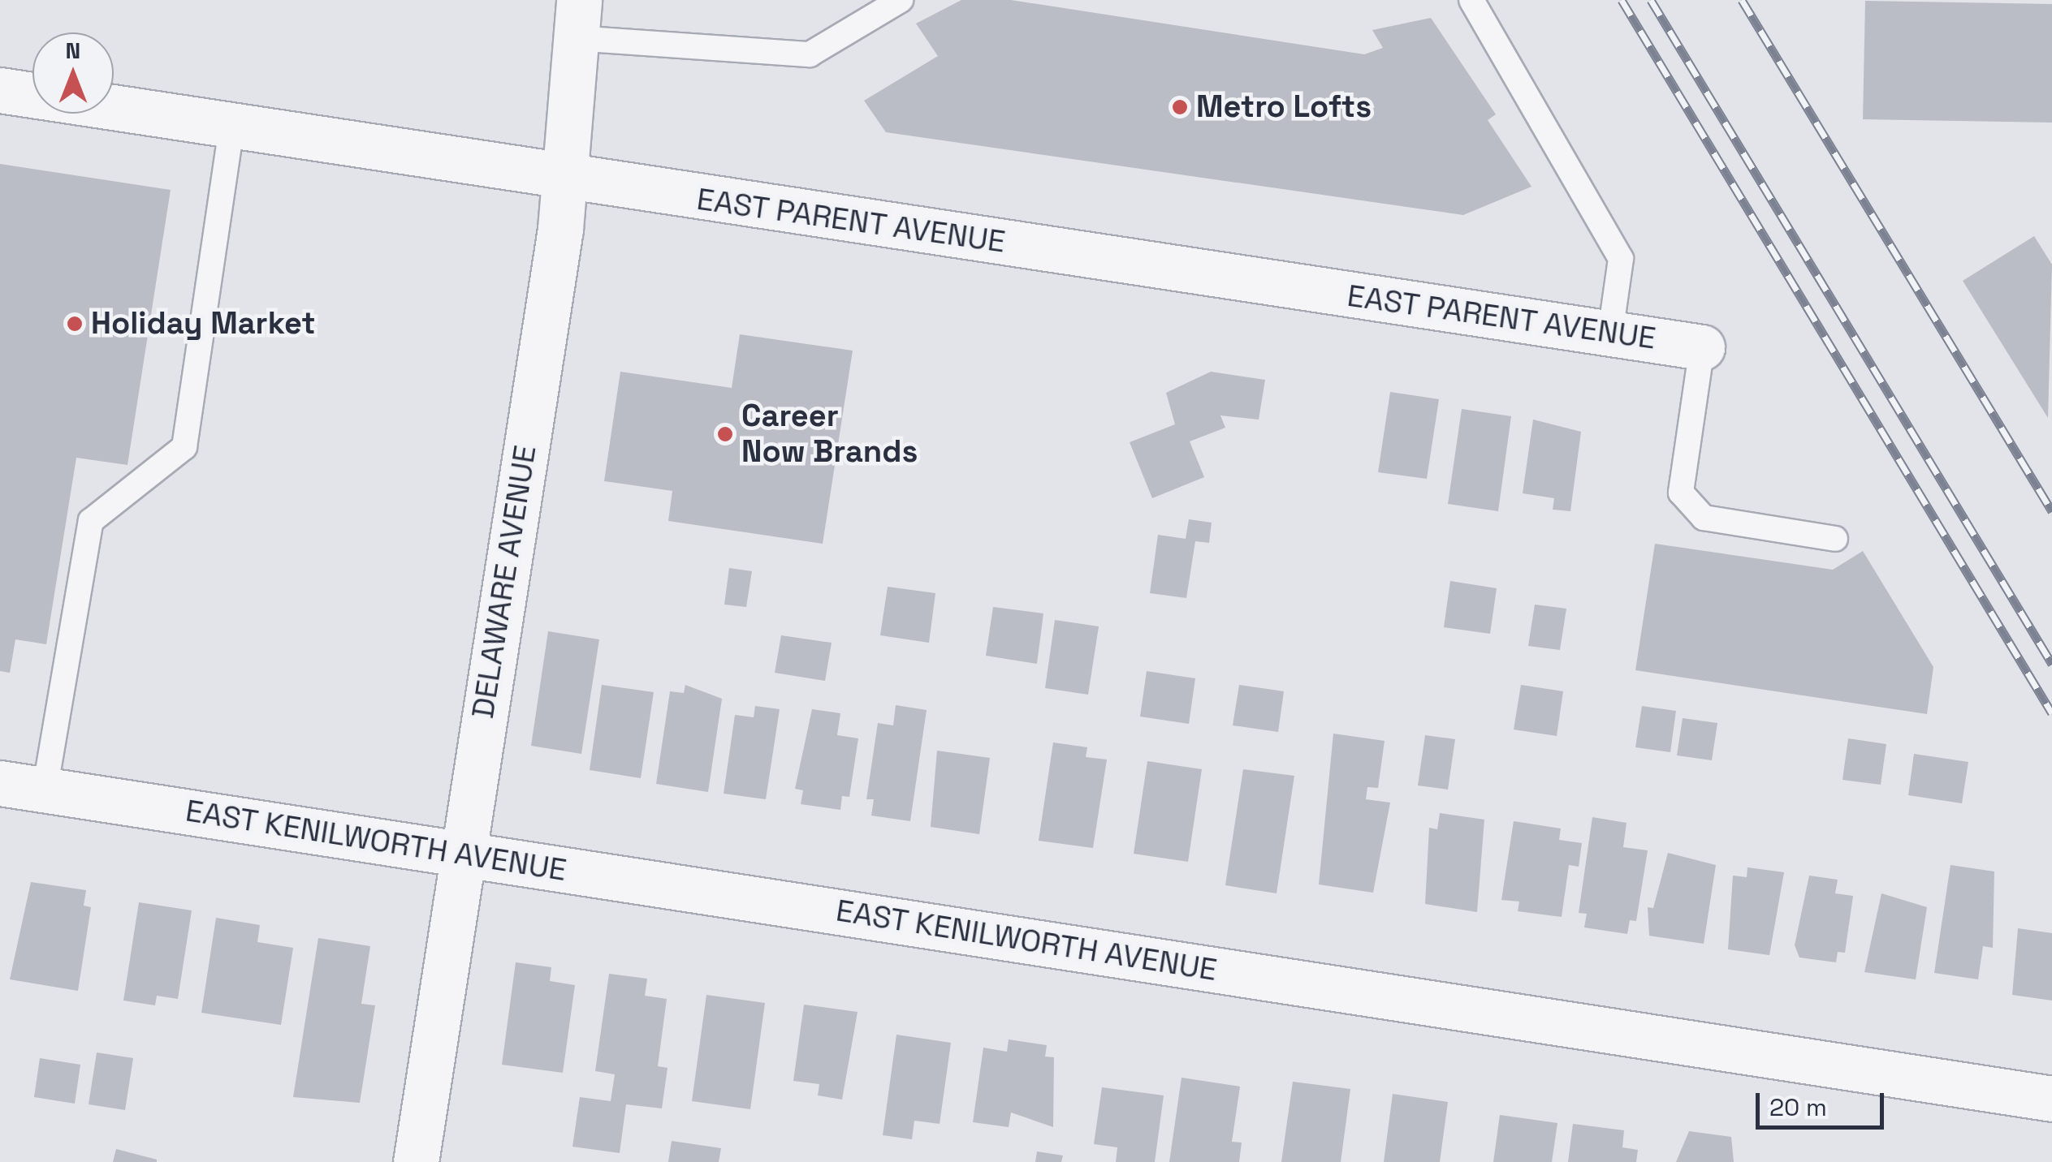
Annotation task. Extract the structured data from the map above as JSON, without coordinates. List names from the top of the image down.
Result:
{
  "streets": {
    "street": ["EAST PARENT AVENUE", "DELAWARE AVENUE", "EAST KENILWORTH AVENUE"]
  },
  "crossings": [
    ["EAST PARENT AVENUE", "DELAWARE AVENUE"],
    ["DELAWARE AVENUE", "EAST KENILWORTH AVENUE"]
  ],
  "places": ["Metro Lofts", "Holiday Market", "Career Now Brands"],
  "scale_bar": "20 m",
  "north": "top"
}
